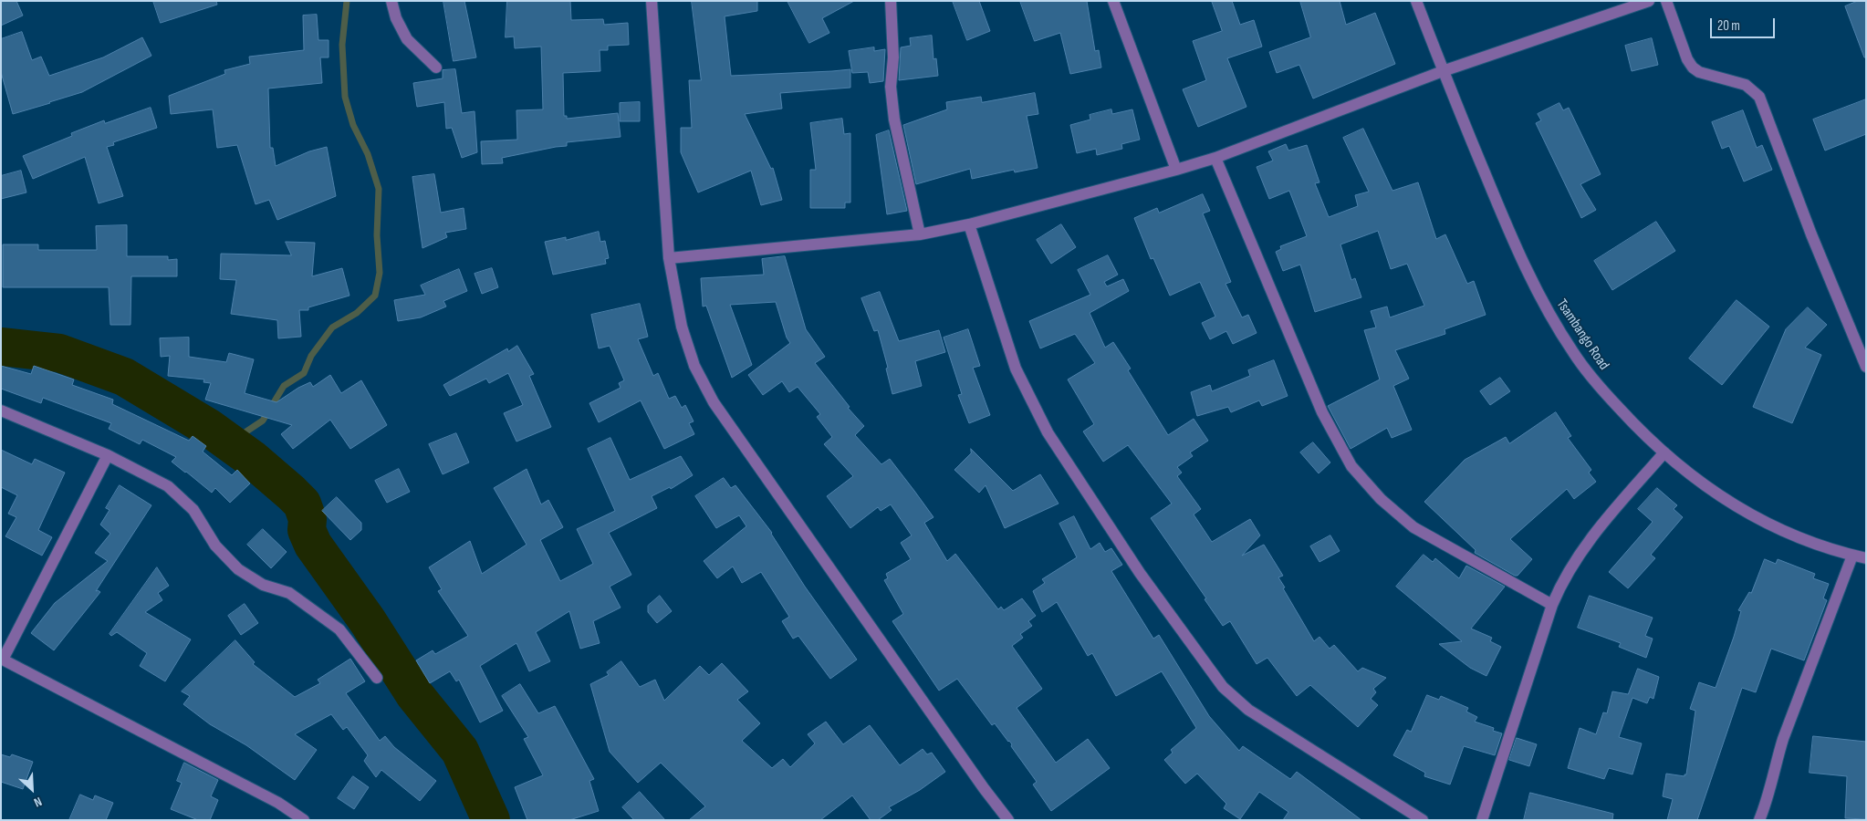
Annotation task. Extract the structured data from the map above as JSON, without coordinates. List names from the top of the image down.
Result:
{
  "streets": {
    "street": ["Tsambango Road"]
  },
  "scale_bar": "20 m",
  "north": "bottom right"
}
